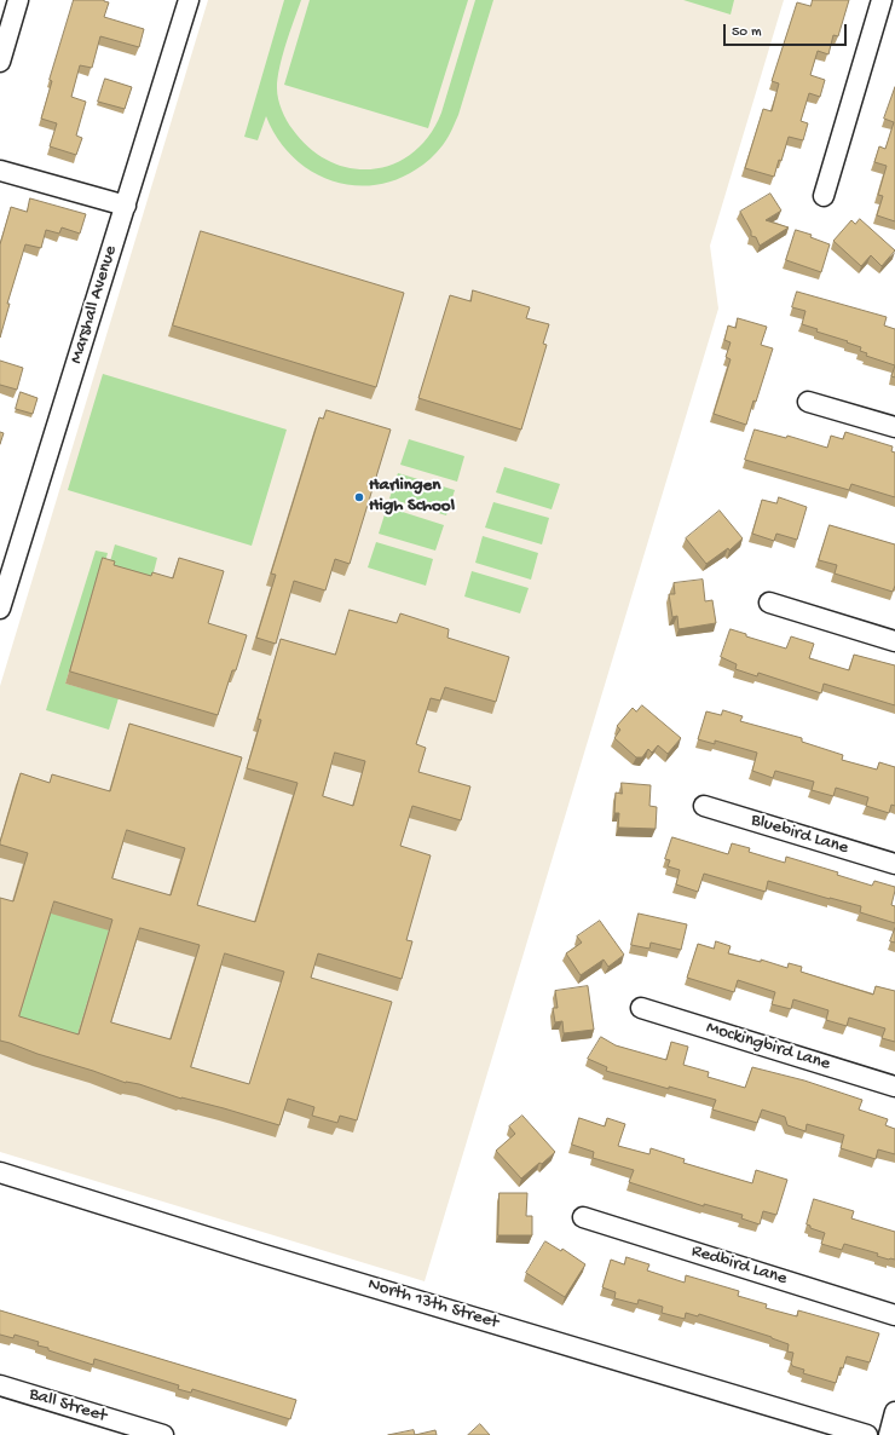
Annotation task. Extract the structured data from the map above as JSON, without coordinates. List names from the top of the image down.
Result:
{
  "streets": {
    "street": [
      "Marshall Avenue",
      "Bluebird Lane",
      "Mockingbird Lane",
      "Redbird Lane",
      "North 13th Street",
      "Ball Street"
    ]
  },
  "places": ["Harlingen High School"],
  "scale_bar": "50 m"
}
